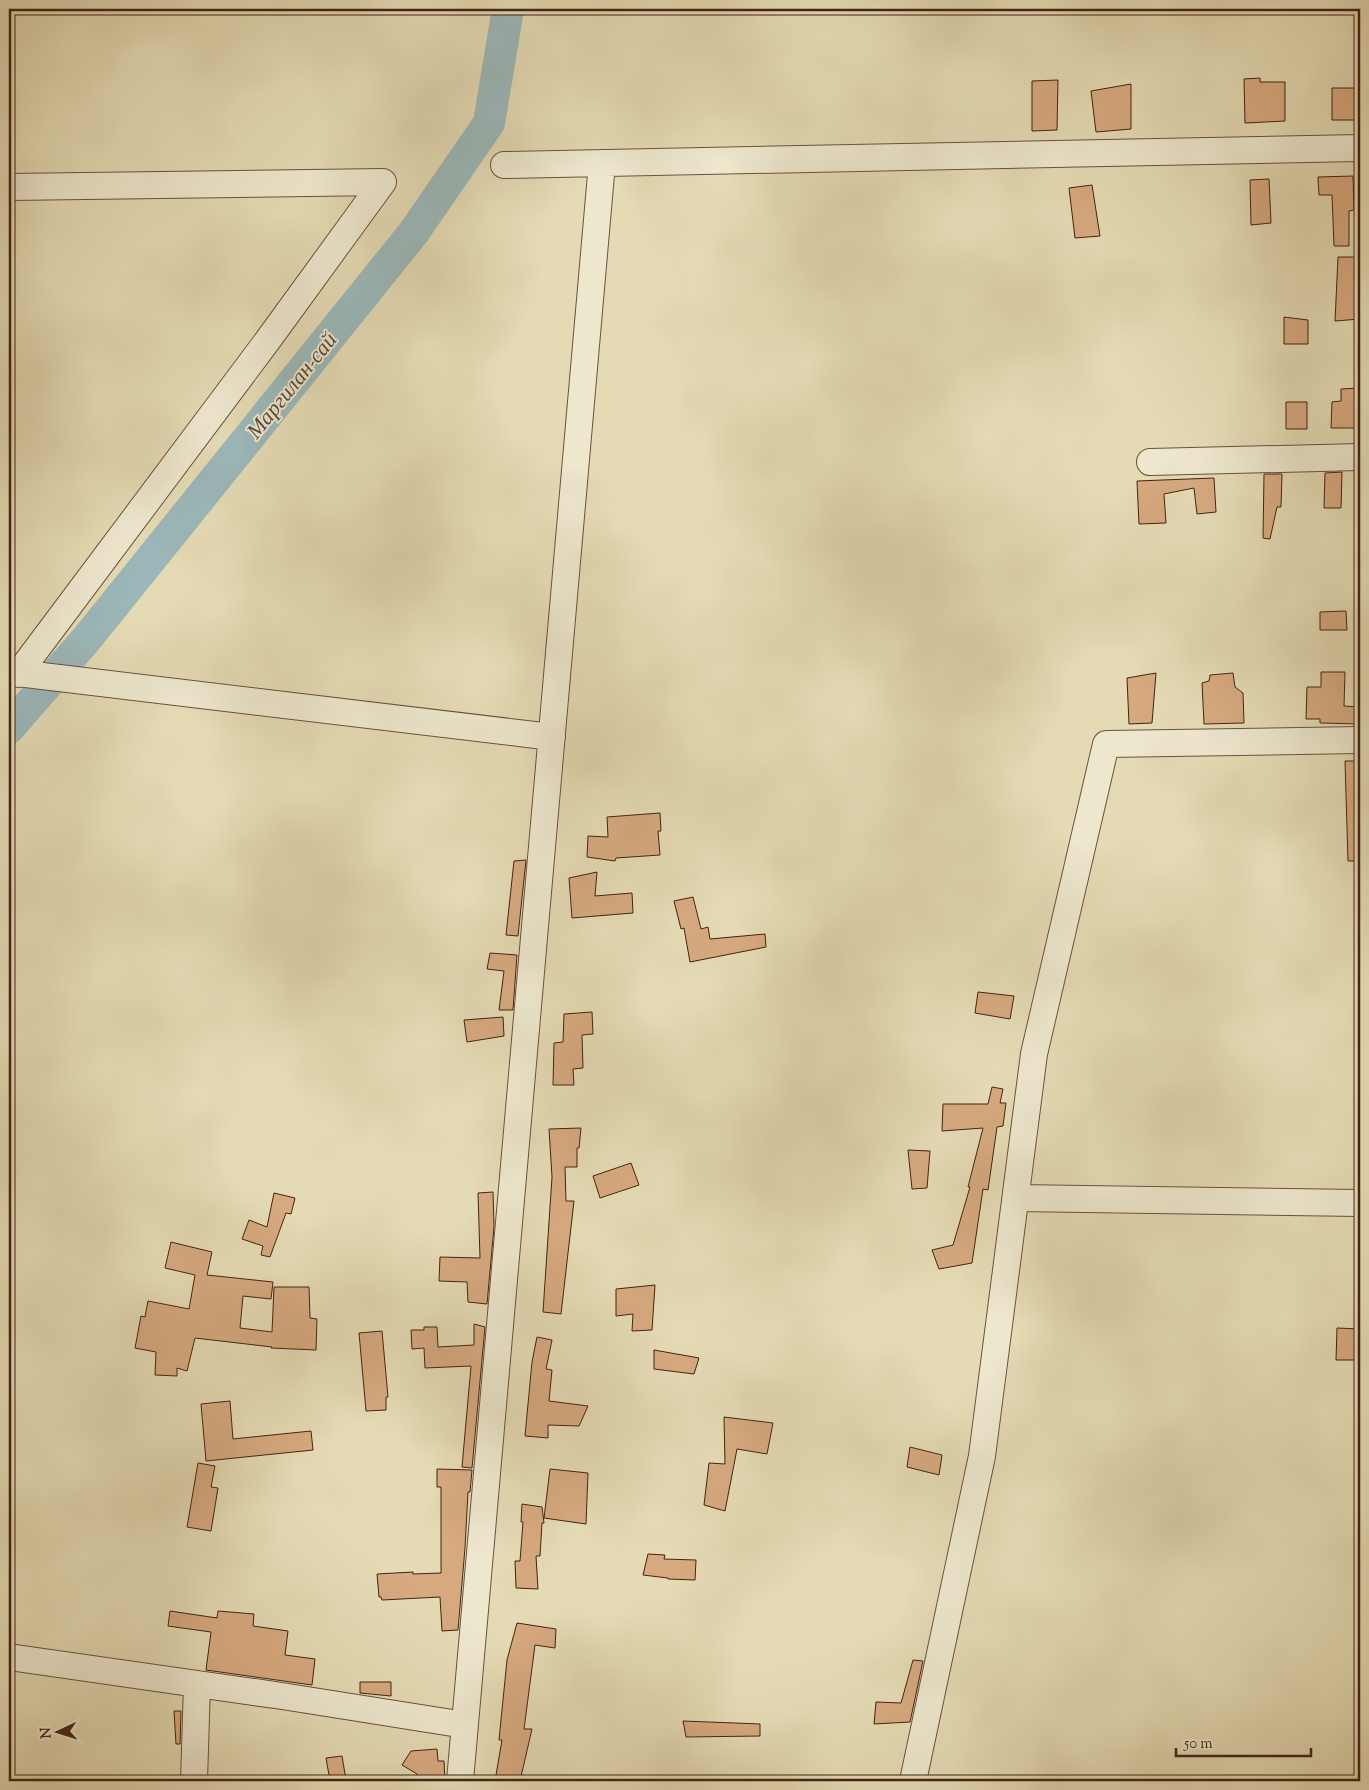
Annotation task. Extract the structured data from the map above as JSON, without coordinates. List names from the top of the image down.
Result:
{
  "water": ["Маргилан-сай"],
  "scale_bar": "50 m",
  "north": "left"
}
